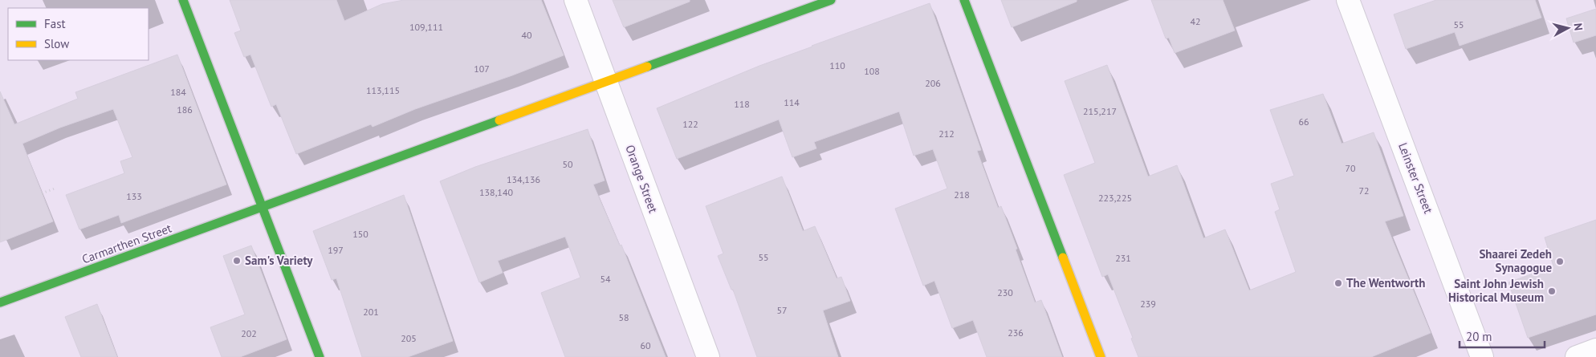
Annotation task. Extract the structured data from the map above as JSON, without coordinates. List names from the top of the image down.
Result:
{
  "streets": {
    "street": ["Leinster Street", "Orange Street", "Carmarthen Street"]
  },
  "crossings": [
    ["Orange Street", "Carmarthen Street"]
  ],
  "places": [
    "Sam's Variety",
    "Shaarei Zedeh Synagogue",
    "The Wentworth",
    "Saint John Jewish Historical Museum"
  ],
  "house_numbers": [
    "42",
    "55",
    "109,111",
    "40",
    "110",
    "107",
    "108",
    "206",
    "113,115",
    "184",
    "114",
    "118",
    "186",
    "215,217",
    "66",
    "122",
    "212",
    "50",
    "70",
    "134,136",
    "72",
    "138,140",
    "218",
    "133",
    "223,225",
    "150",
    "197",
    "55",
    "231",
    "54",
    "230",
    "239",
    "57",
    "201",
    "58",
    "236",
    "202",
    "205",
    "60"
  ],
  "legend": ["Fast", "Slow"],
  "scale_bar": "20 m",
  "north": "right"
}
